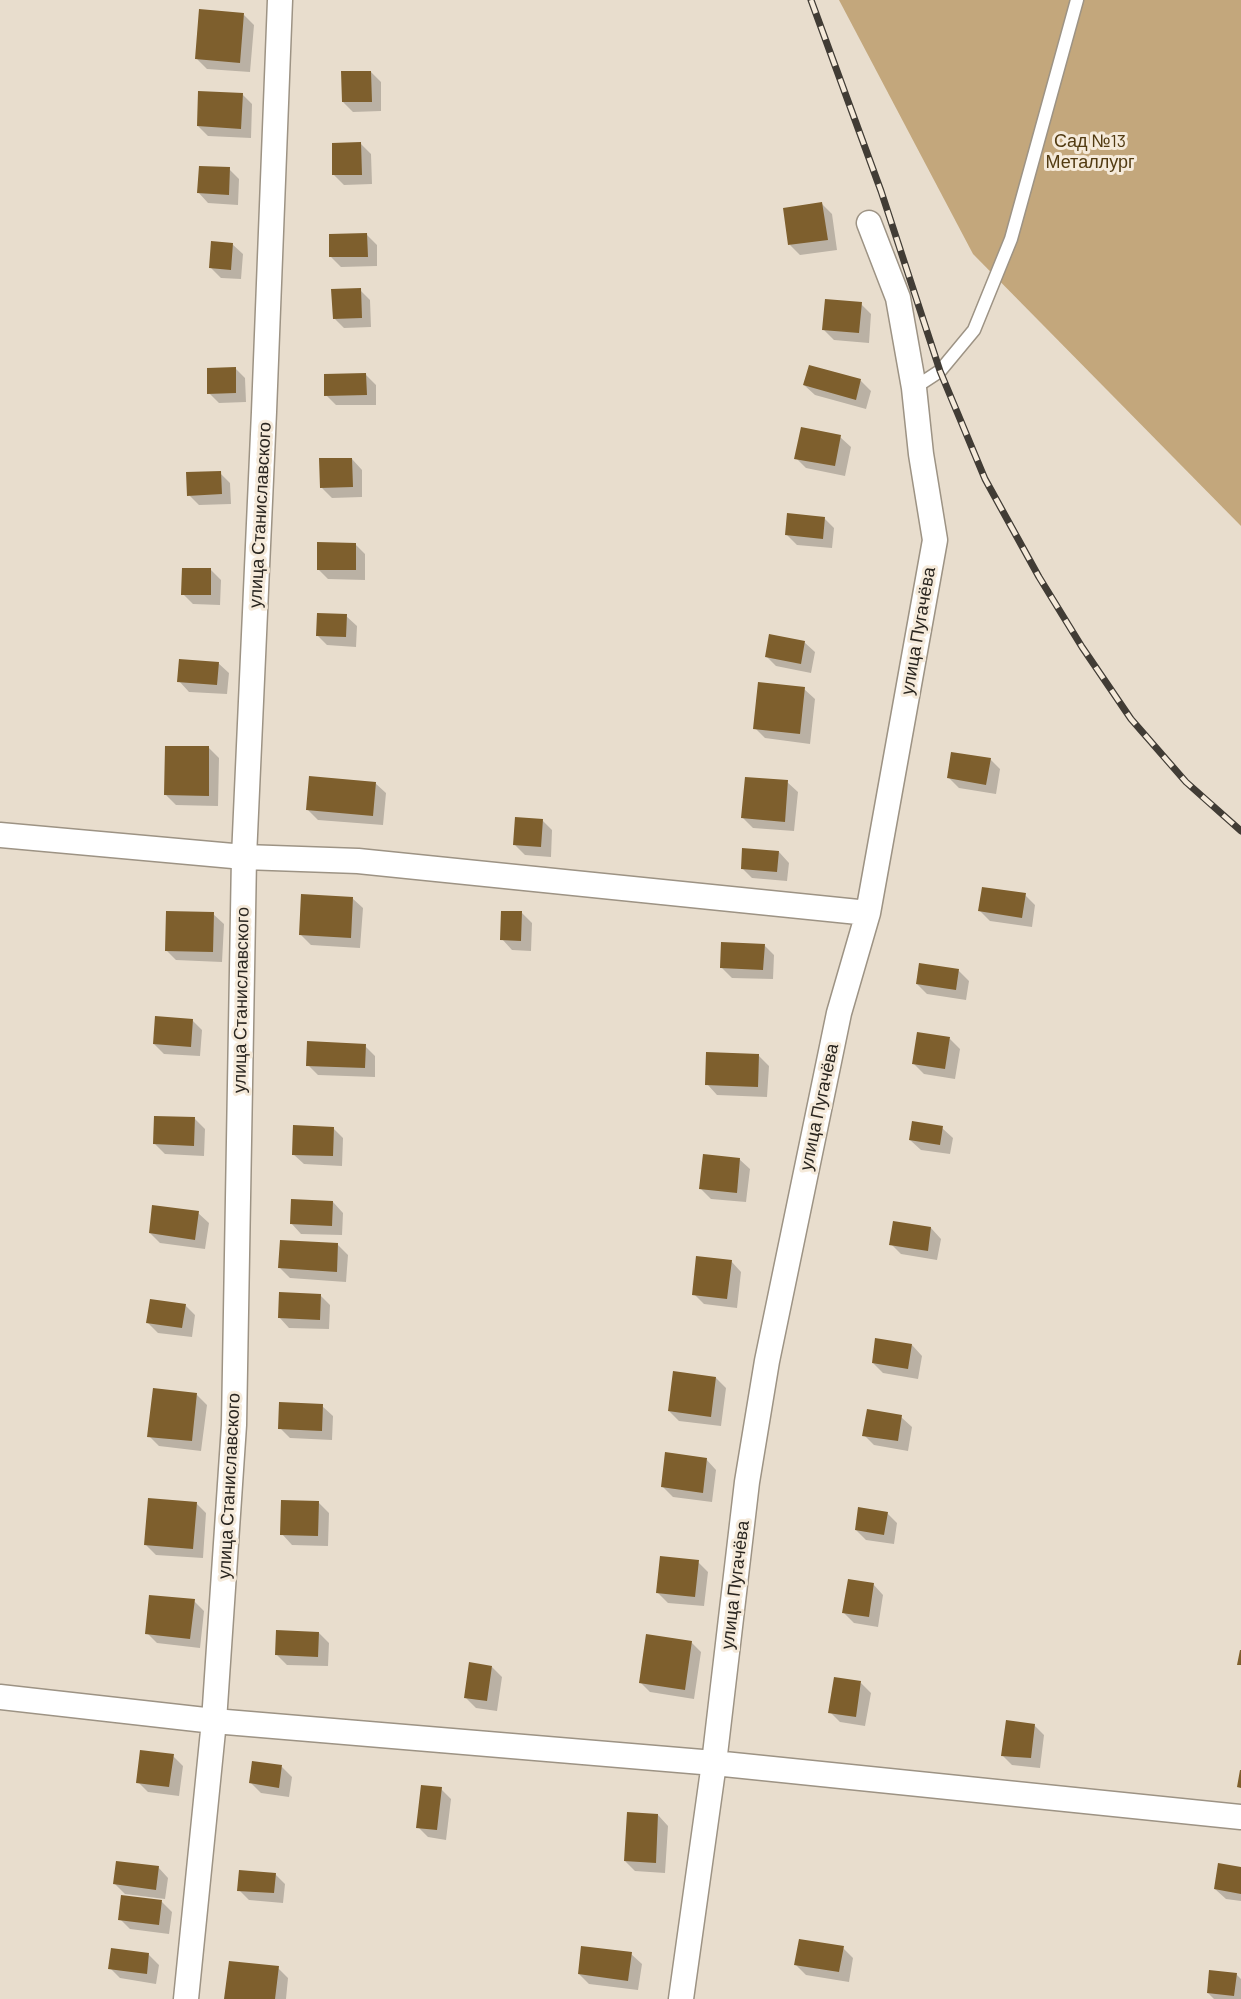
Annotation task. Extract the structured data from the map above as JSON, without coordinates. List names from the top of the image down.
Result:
{
  "streets": {
    "street": ["улица Станиславского", "улица Пугачёва"]
  },
  "parks": ["Сад №13 Металлург"]
}
